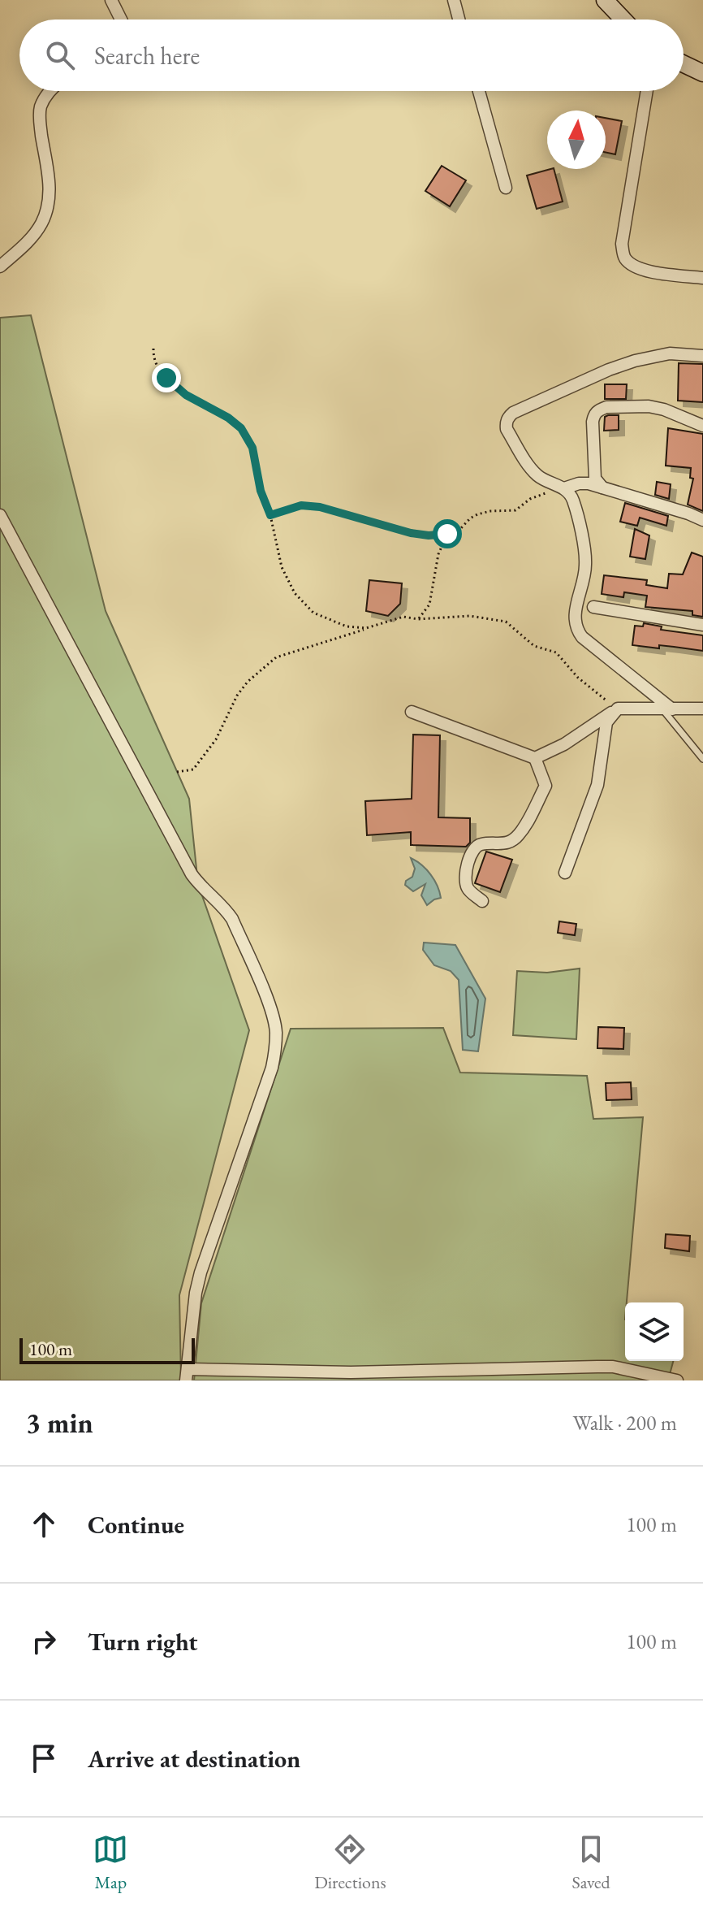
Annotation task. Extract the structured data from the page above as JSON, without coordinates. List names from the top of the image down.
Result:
{
  "scale_bar": "100 m",
  "north": "top",
  "page": {
    "search": "Search here",
    "scale": "100 m",
    "heading": ["3 min", "Walk · 200 m"],
    "list": [
      ["Continue", "100 m"],
      ["Turn right", "100 m"],
      "Arrive at destination"
    ],
    "nav": ["Map", "Directions", "Saved"]
  }
}
